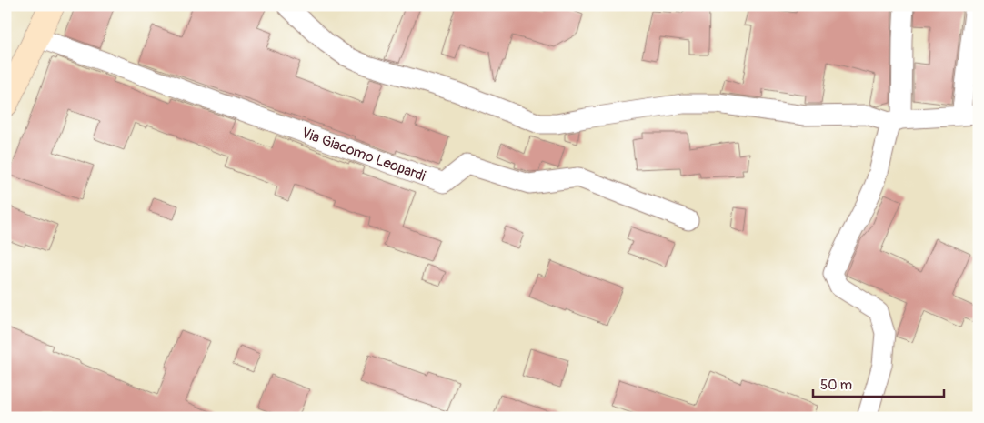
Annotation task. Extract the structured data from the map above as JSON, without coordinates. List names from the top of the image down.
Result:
{
  "streets": {
    "street": ["Via Giacomo Leopardi"]
  },
  "scale_bar": "50 m"
}
